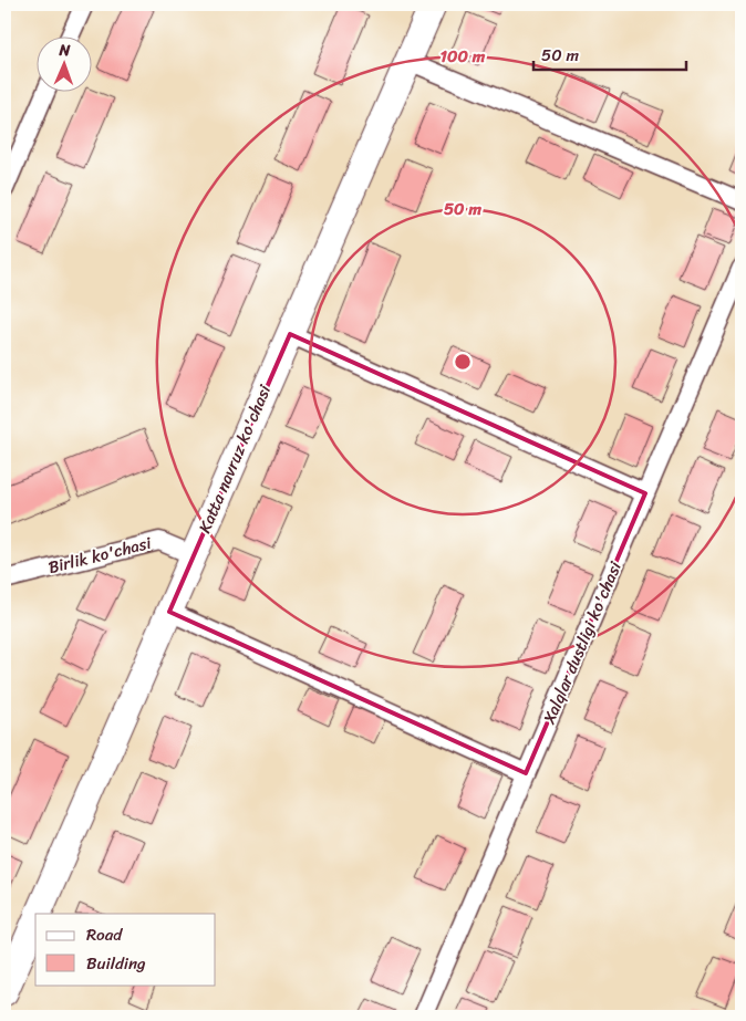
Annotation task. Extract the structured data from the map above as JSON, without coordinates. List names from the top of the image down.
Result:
{
  "streets": {
    "street": ["Katta navruz ko'chasi", "Birlik ko'chasi", "Xalqlar dustligi ko'chasi"]
  },
  "crossings": [
    ["Katta navruz ko'chasi", "Birlik ko'chasi"]
  ],
  "legend": ["Road", "Building"],
  "scale_bar": "50 m",
  "north": "top",
  "rings": ["100 m", "50 m"]
}
